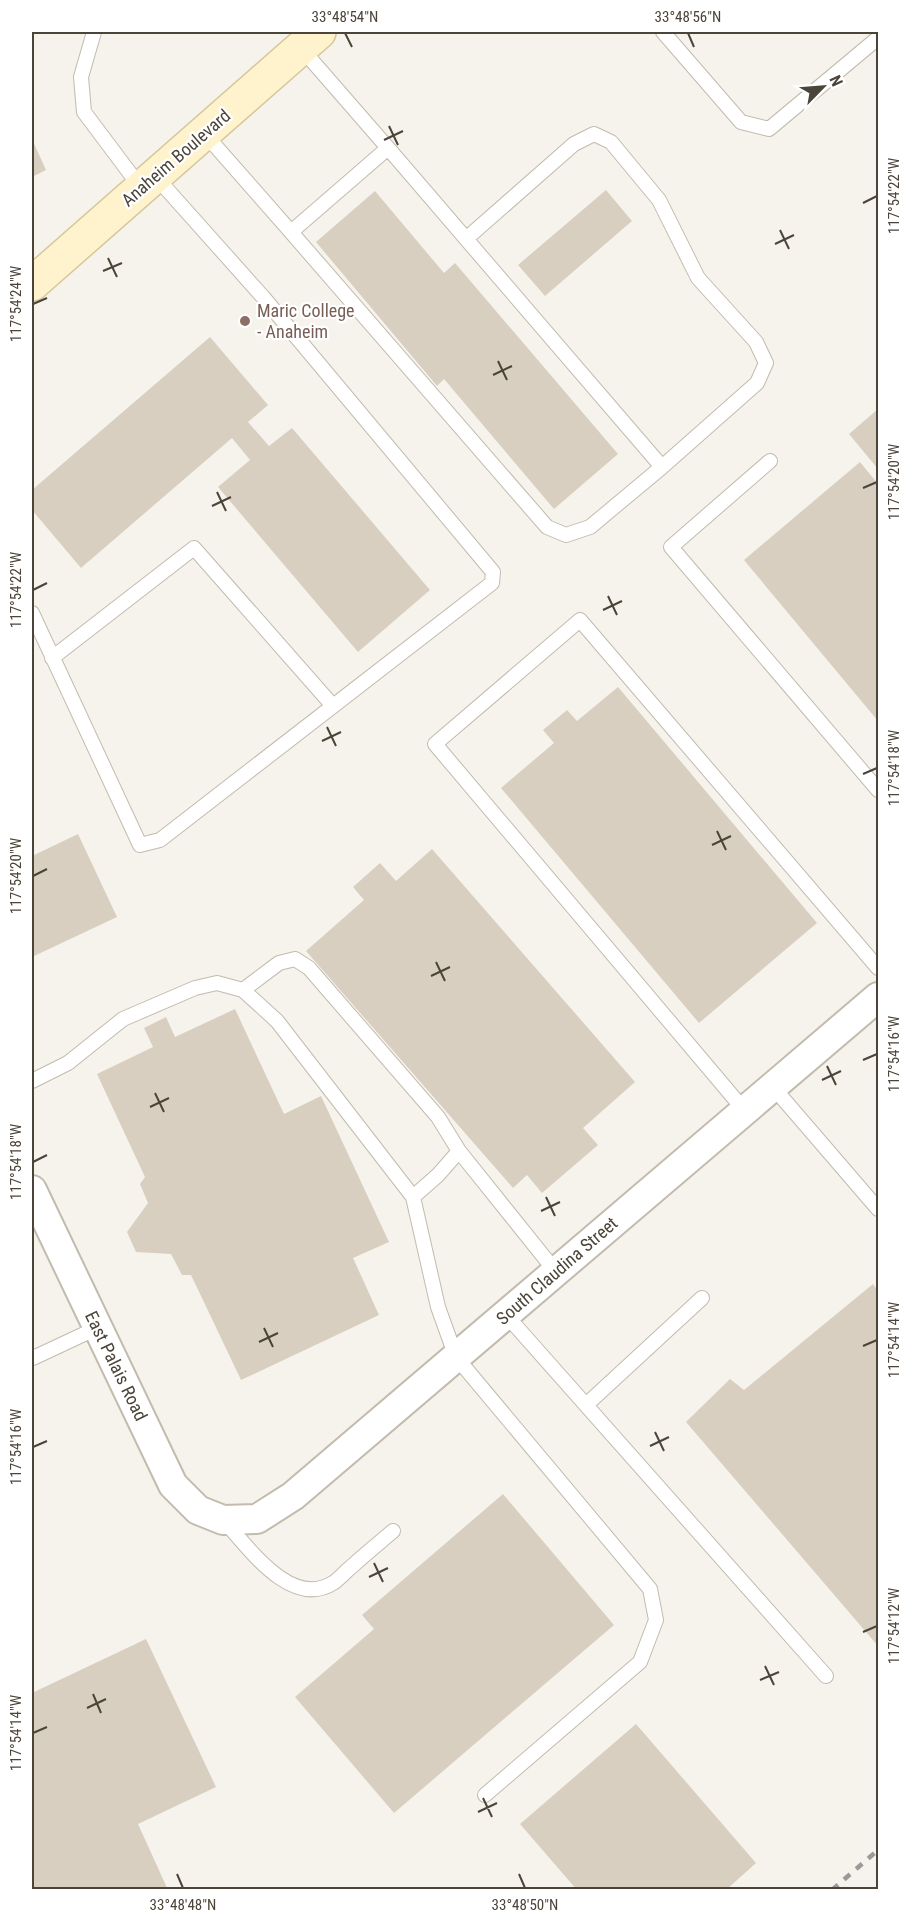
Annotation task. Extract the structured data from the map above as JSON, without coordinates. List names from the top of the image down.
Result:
{
  "streets": {
    "main road": ["Anaheim Boulevard"],
    "street": ["South Claudina Street", "East Palais Road"]
  },
  "crossings": [
    ["South Claudina Street", "East Palais Road"]
  ],
  "places": ["Maric College - Anaheim"],
  "north": "top right",
  "coordinates": [
    "33°48'54\"N",
    "33°48'56\"N",
    "117°54'22\"W",
    "117°54'24\"W",
    "117°54'20\"W",
    "117°54'18\"W",
    "117°54'16\"W",
    "117°54'14\"W",
    "117°54'12\"W",
    "33°48'48\"N",
    "33°48'50\"N"
  ]
}
